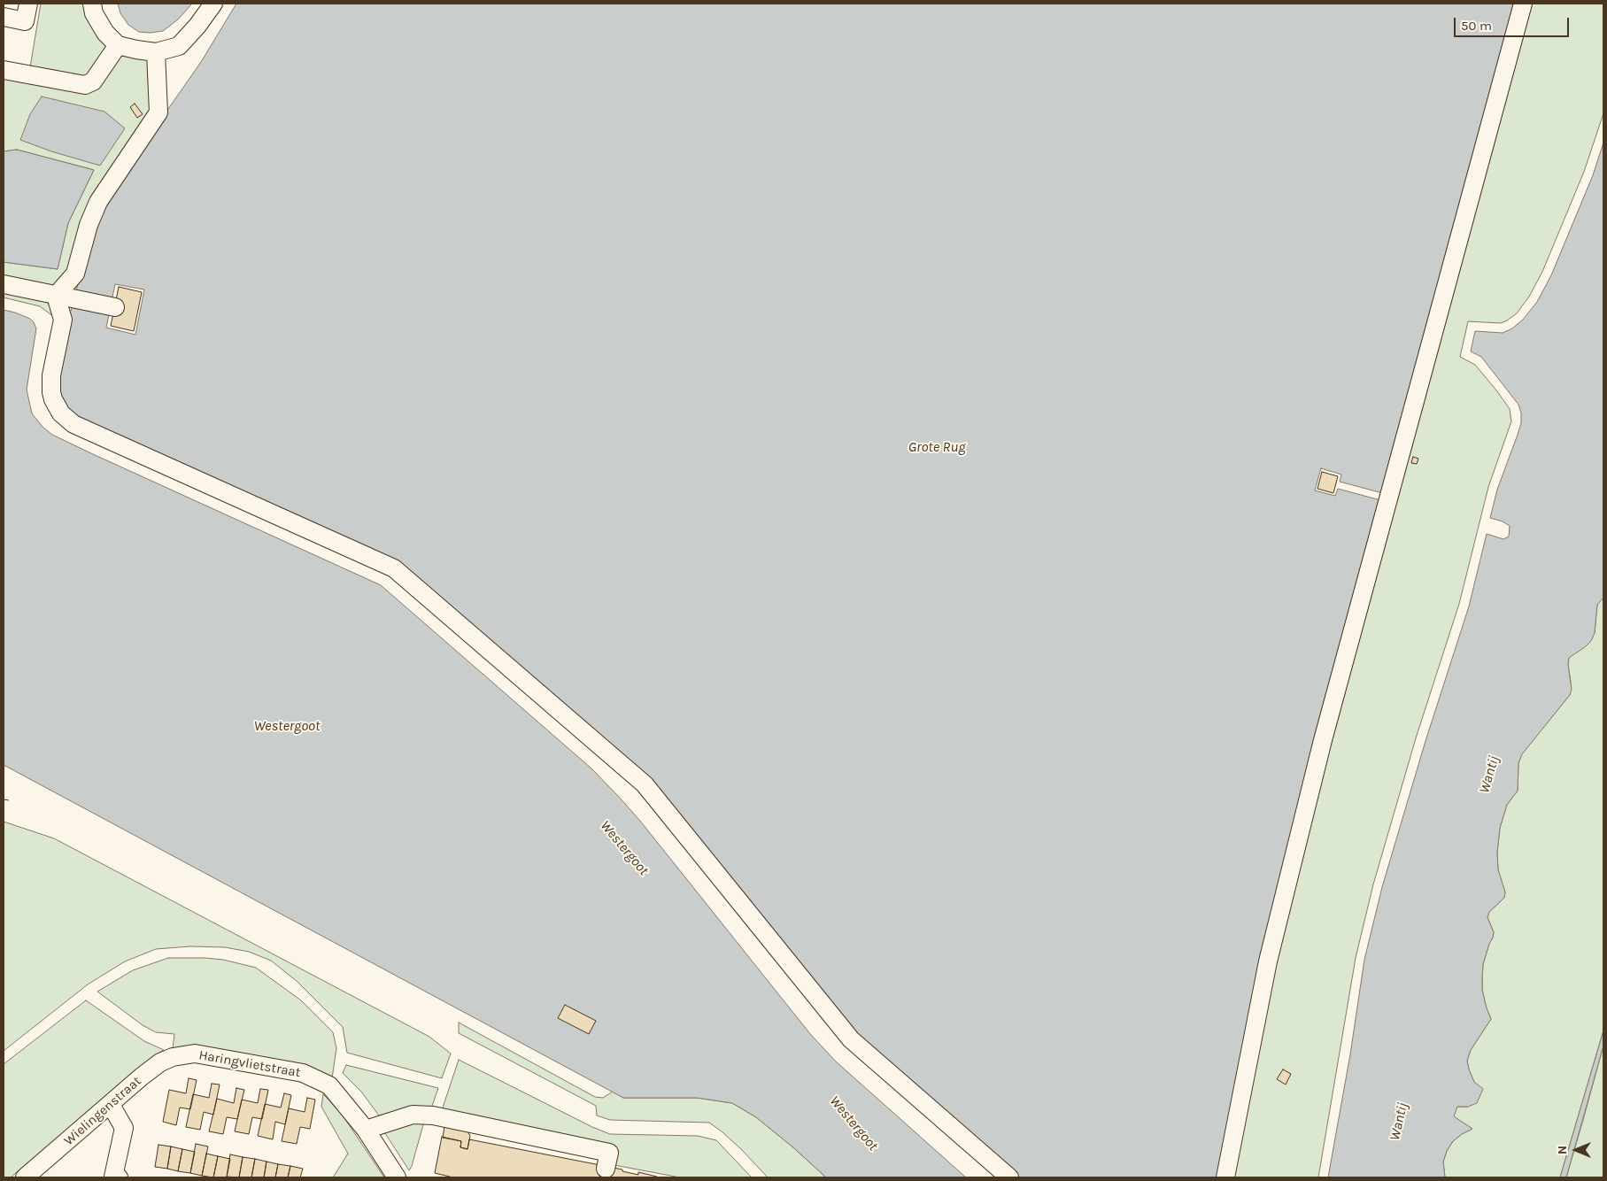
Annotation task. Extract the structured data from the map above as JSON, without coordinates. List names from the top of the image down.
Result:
{
  "streets": {
    "street": ["Haringvlietstraat", "Wielingenstraat"]
  },
  "crossings": [
    ["Haringvlietstraat", "Wielingenstraat"]
  ],
  "water": ["Grote Rug", "Westergoot", "Wantij"],
  "scale_bar": "50 m",
  "north": "left"
}
